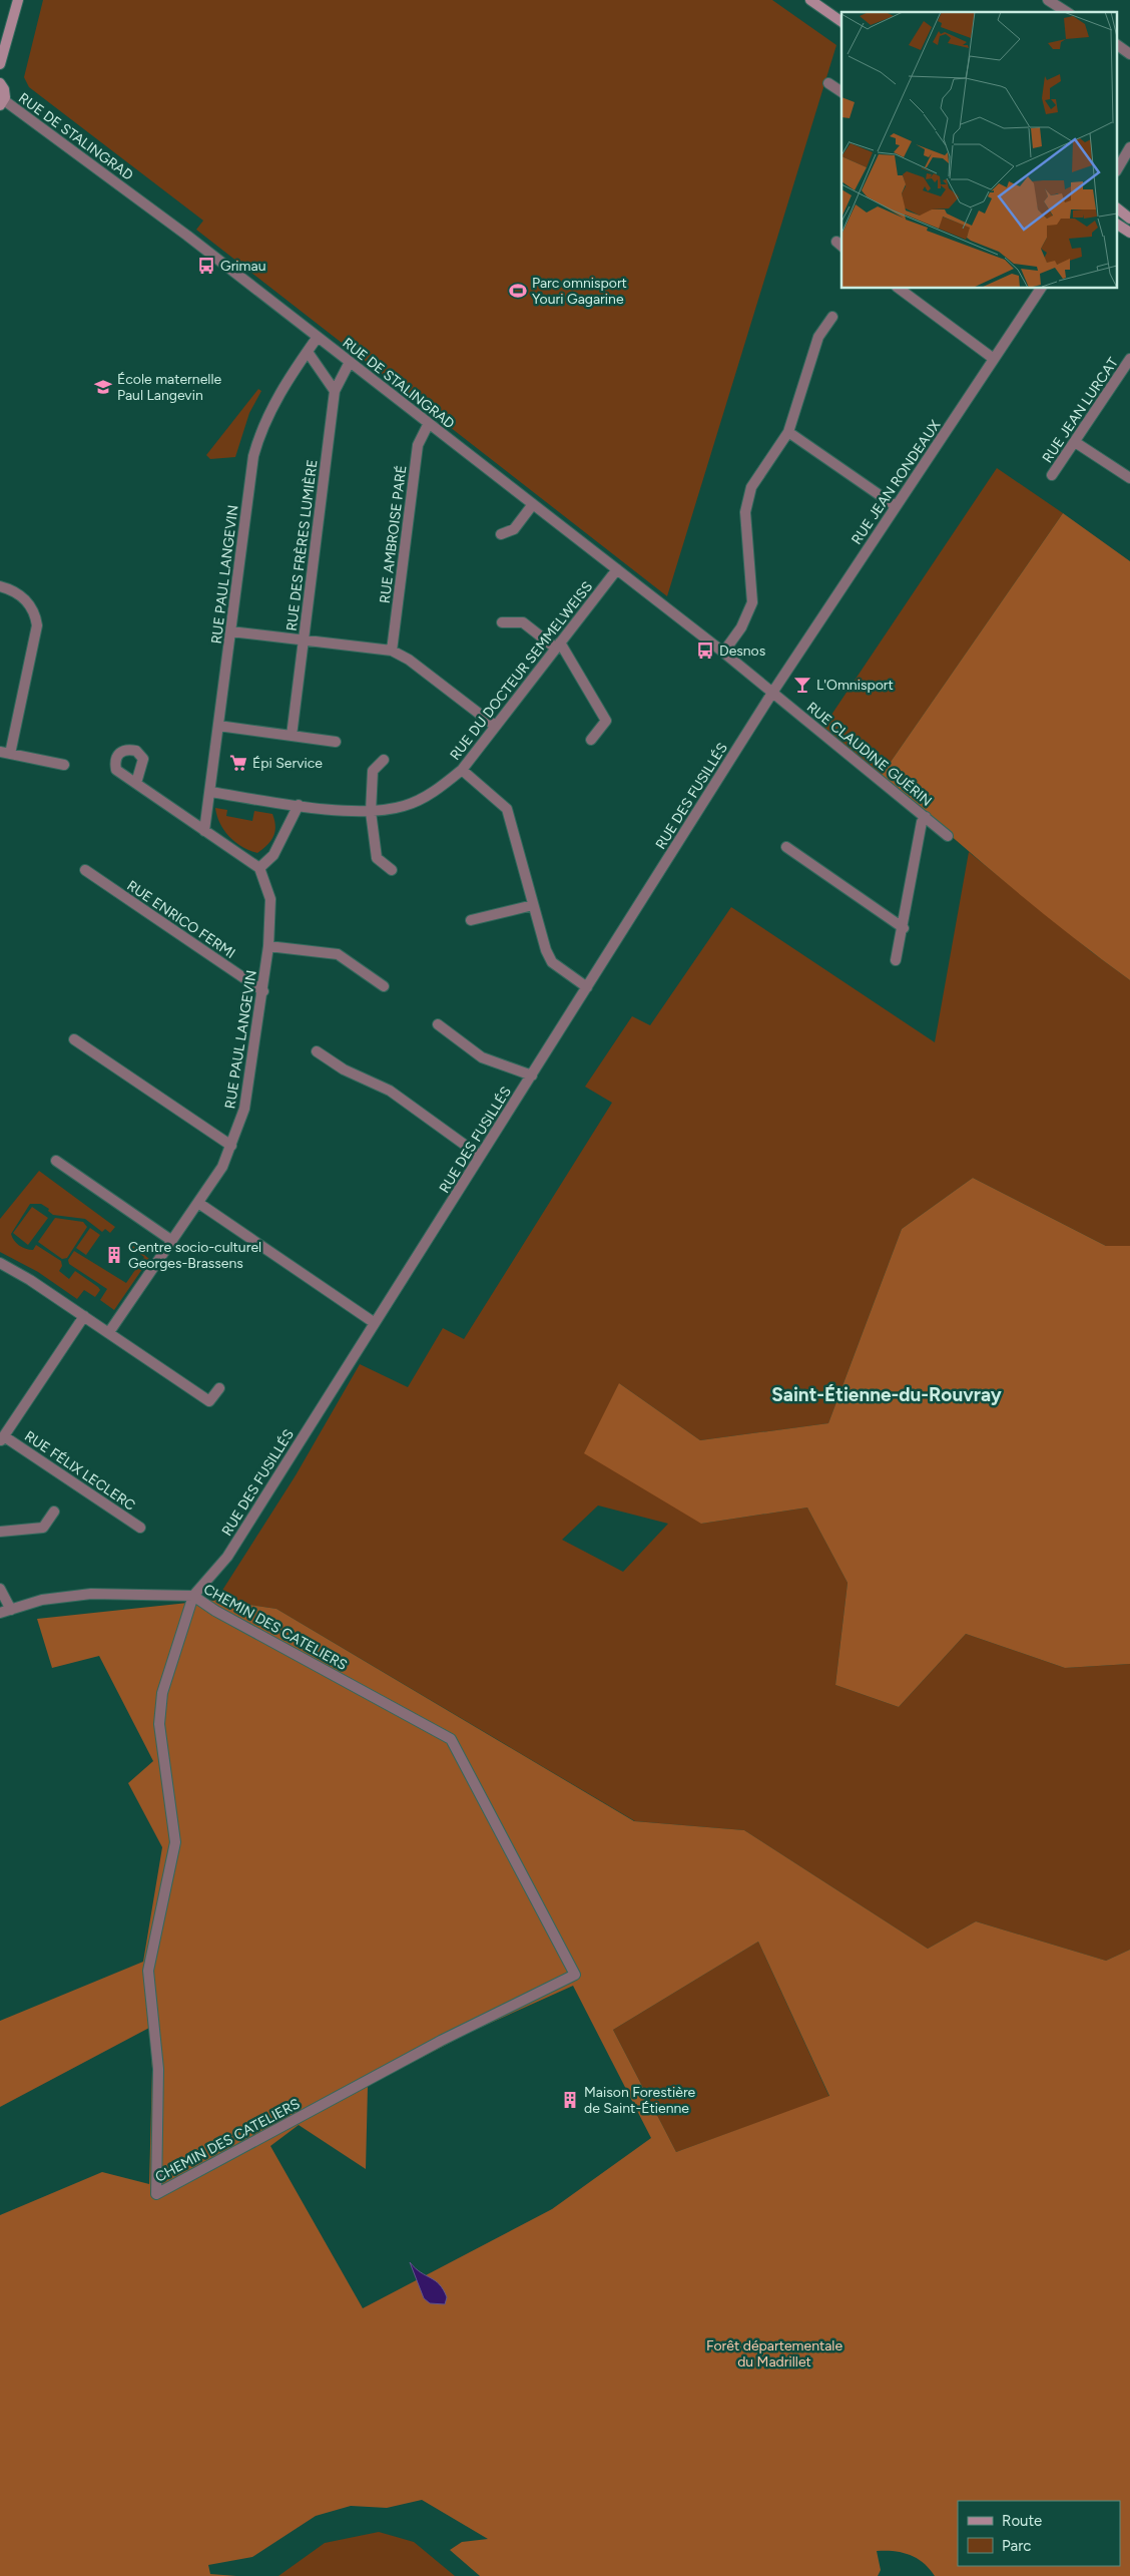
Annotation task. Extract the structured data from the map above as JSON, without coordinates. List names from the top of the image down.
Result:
{
  "streets": {
    "street": [
      "RUE DE STALINGRAD",
      "RUE JEAN LURCAT",
      "RUE JEAN RONDEAUX",
      "RUE AMBROISE PARÉ",
      "RUE DES FRÈRES LUMIÈRE",
      "RUE PAUL LANGEVIN",
      "RUE DU DOCTEUR SEMMELWEISS",
      "RUE CLAUDINE GUÉRIN",
      "RUE DES FUSILLÉS",
      "RUE ENRICO FERMI",
      "RUE FÉLIX LECLERC",
      "CHEMIN DES CATELIERS"
    ]
  },
  "crossings": [
    ["RUE DE STALINGRAD", "RUE JEAN RONDEAUX"],
    ["RUE DE STALINGRAD", "RUE AMBROISE PARÉ"],
    ["RUE DE STALINGRAD", "RUE DES FRÈRES LUMIÈRE"],
    ["RUE DE STALINGRAD", "RUE PAUL LANGEVIN"],
    ["RUE DE STALINGRAD", "RUE DU DOCTEUR SEMMELWEISS"],
    ["RUE DE STALINGRAD", "RUE CLAUDINE GUÉRIN"],
    ["RUE DE STALINGRAD", "RUE DES FUSILLÉS"],
    ["RUE JEAN RONDEAUX", "RUE CLAUDINE GUÉRIN"],
    ["RUE JEAN RONDEAUX", "RUE DES FUSILLÉS"],
    ["RUE PAUL LANGEVIN", "RUE DU DOCTEUR SEMMELWEISS"],
    ["RUE PAUL LANGEVIN", "RUE ENRICO FERMI"],
    ["RUE CLAUDINE GUÉRIN", "RUE DES FUSILLÉS"],
    ["RUE DES FUSILLÉS", "CHEMIN DES CATELIERS"]
  ],
  "districts": ["Saint-Étienne-du-Rouvray"],
  "parks": ["Forêt départementale du Madrillet"],
  "places": {
    "bus stop": ["Grimau", "Desnos"],
    "sports": ["Parc omnisport Youri Gagarine"],
    "school or university": ["École maternelle Paul Langevin"],
    "bar": ["L'Omnisport"],
    "supermarket": ["Épi Service"],
    "building": ["Centre socio-culturel Georges-Brassens", "Maison Forestière de Saint-Étienne"]
  },
  "legend": ["Route", "Parc"]
}
